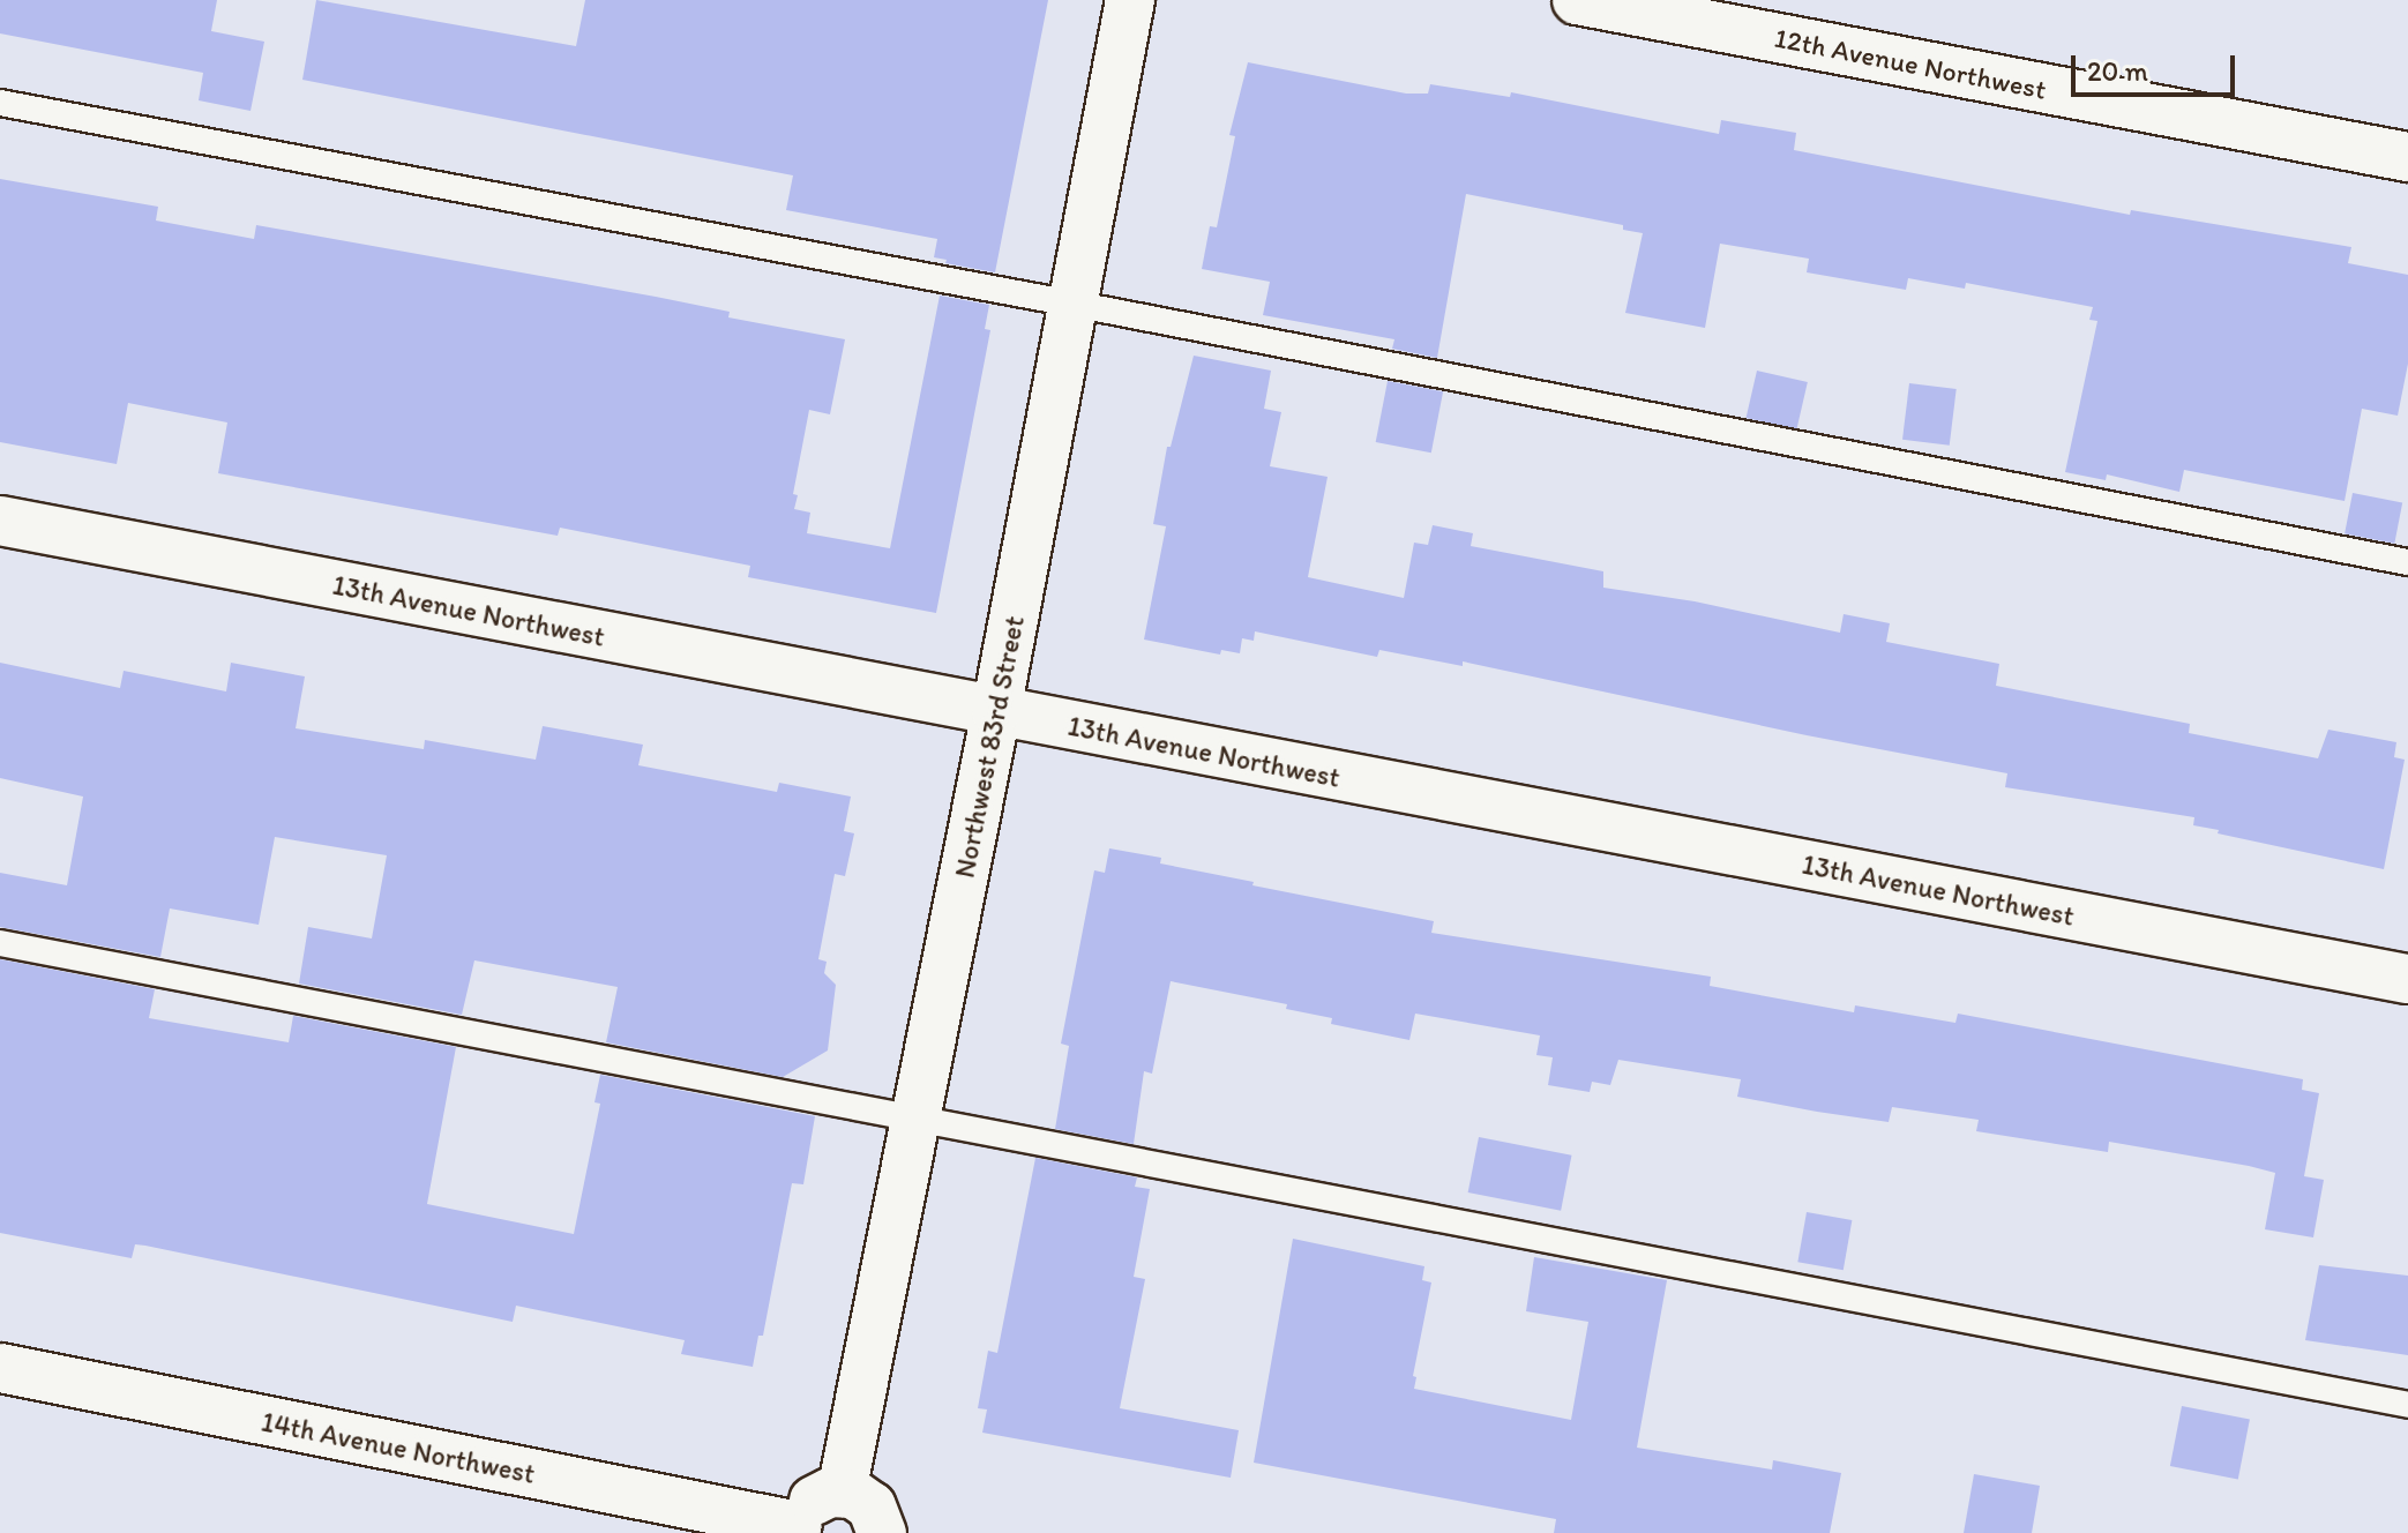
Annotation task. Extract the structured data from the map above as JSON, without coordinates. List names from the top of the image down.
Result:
{
  "streets": {
    "street": [
      "12th Avenue Northwest",
      "13th Avenue Northwest",
      "Northwest 83rd Street",
      "14th Avenue Northwest"
    ]
  },
  "crossings": [
    ["13th Avenue Northwest", "Northwest 83rd Street"]
  ],
  "scale_bar": "20 m"
}
